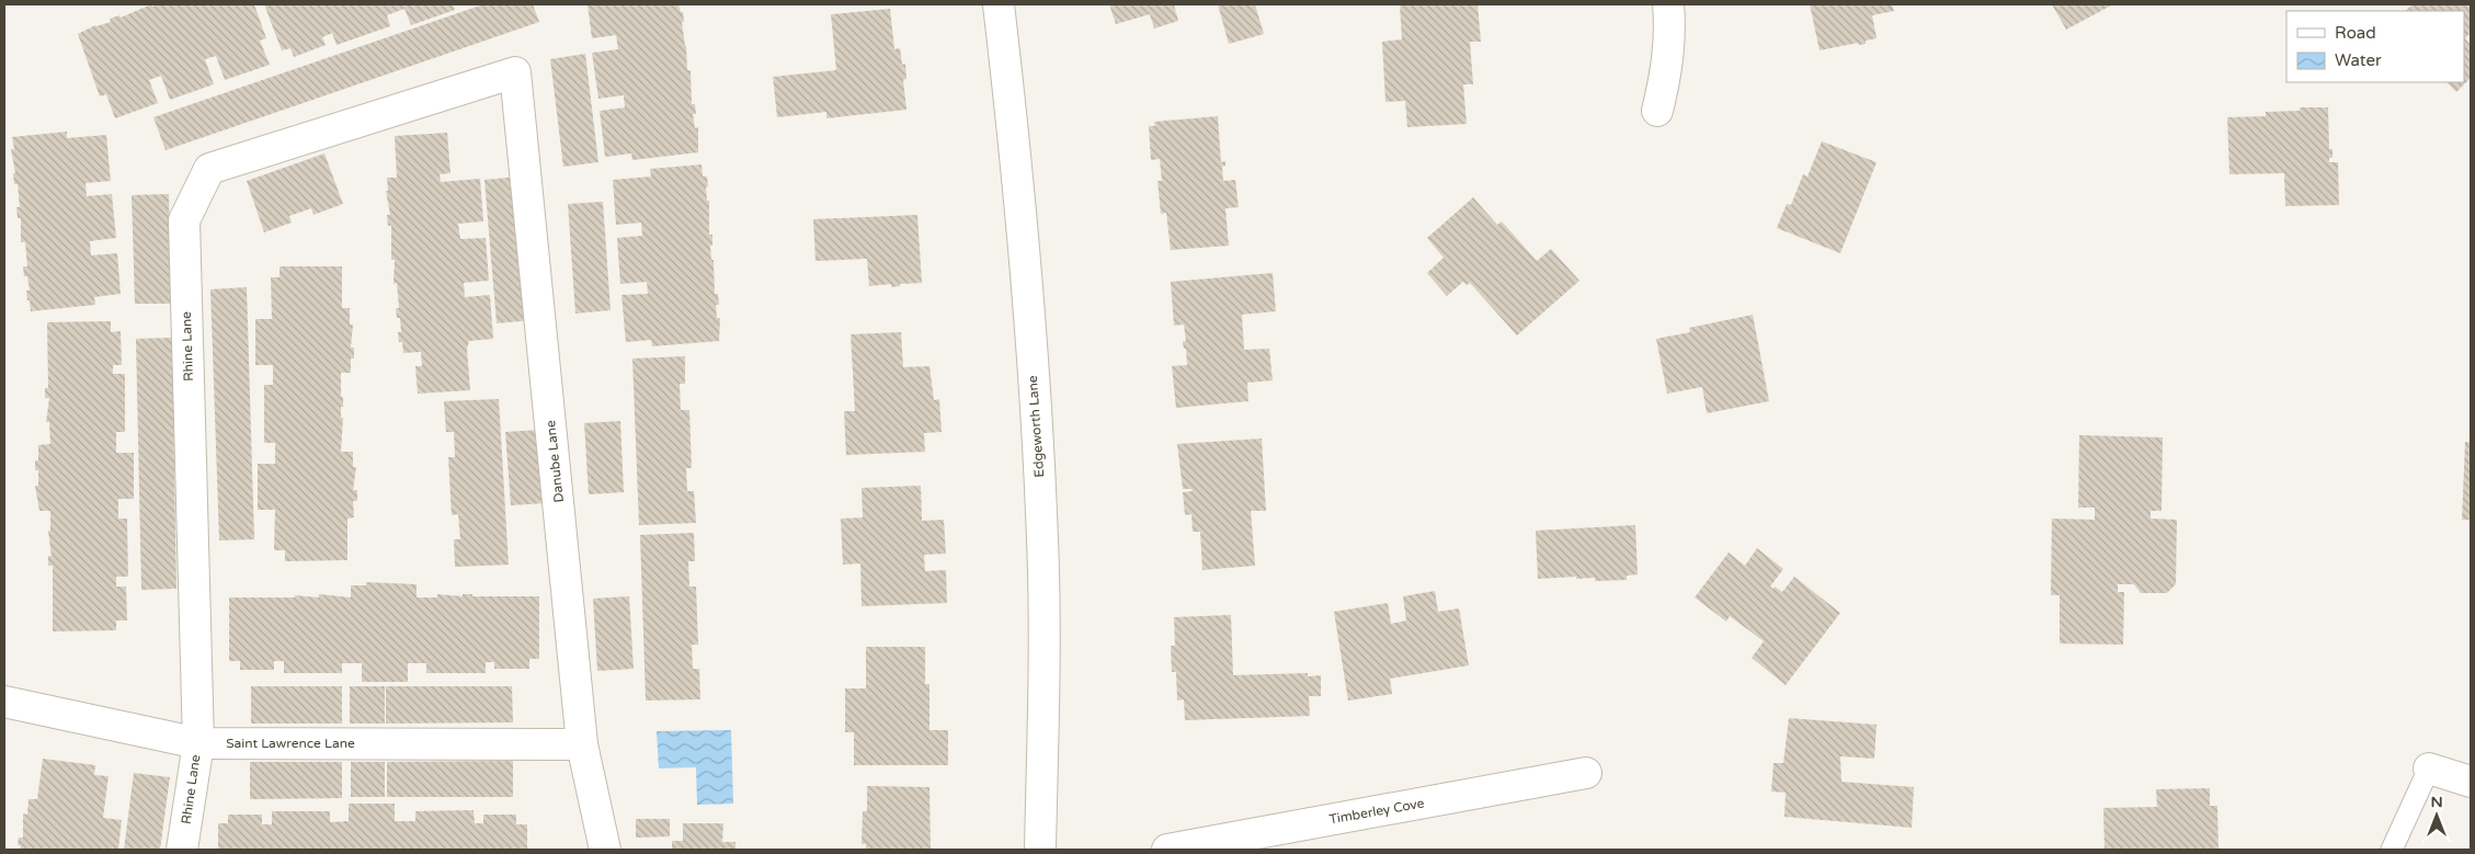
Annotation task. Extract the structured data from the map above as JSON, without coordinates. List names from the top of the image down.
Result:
{
  "streets": {
    "street": [
      "Rhine Lane",
      "Edgeworth Lane",
      "Danube Lane",
      "Saint Lawrence Lane",
      "Timberley Cove"
    ]
  },
  "crossings": [
    ["Rhine Lane", "Danube Lane"],
    ["Rhine Lane", "Saint Lawrence Lane"],
    ["Danube Lane", "Saint Lawrence Lane"]
  ],
  "legend": ["Road", "Water"],
  "north": "top"
}
